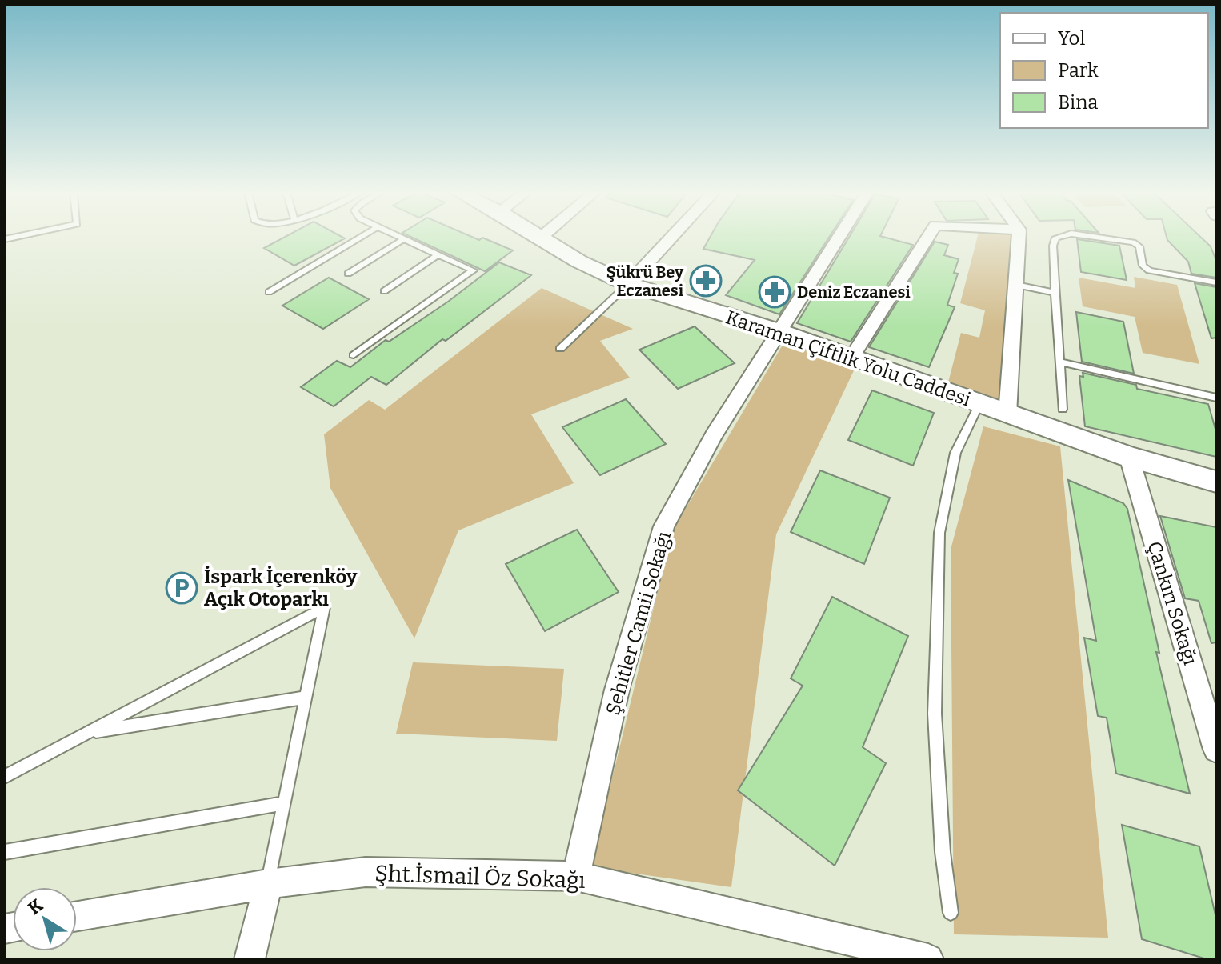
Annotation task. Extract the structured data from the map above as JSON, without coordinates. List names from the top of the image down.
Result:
{
  "streets": {
    "street": [
      "Karaman Çiftlik Yolu Caddesi",
      "Çankırı Sokağı",
      "Şehitler Camii Sokağı",
      "Şht.İsmail Öz Sokağı"
    ]
  },
  "crossings": [
    ["Karaman Çiftlik Yolu Caddesi", "Çankırı Sokağı"],
    ["Karaman Çiftlik Yolu Caddesi", "Şehitler Camii Sokağı"],
    ["Şehitler Camii Sokağı", "Şht.İsmail Öz Sokağı"]
  ],
  "places": {
    "pharmacy": ["Şükrü Bey Eczanesi", "Deniz Eczanesi"],
    "parking": ["İspark İçerenköy Açık Otoparkı"]
  },
  "legend": ["Yol", "Park", "Bina"],
  "north": "top left"
}
